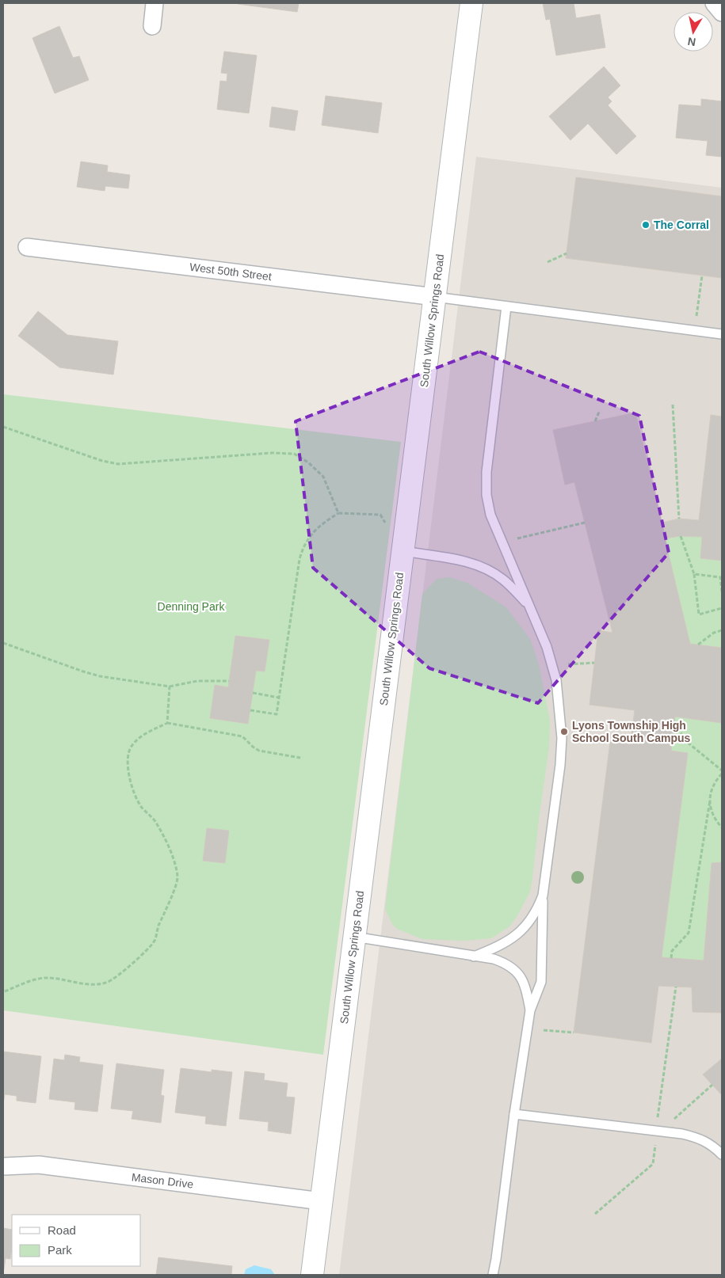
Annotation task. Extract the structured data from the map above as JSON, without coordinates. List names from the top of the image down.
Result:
{
  "streets": {
    "street": ["West 50th Street", "South Willow Springs Road", "Mason Drive"]
  },
  "crossings": [
    ["West 50th Street", "South Willow Springs Road"],
    ["South Willow Springs Road", "Mason Drive"]
  ],
  "parks": ["Denning Park"],
  "places": ["The Corral", "Lyons Township High School South Campus"],
  "legend": ["Road", "Park"],
  "north": "bottom"
}
